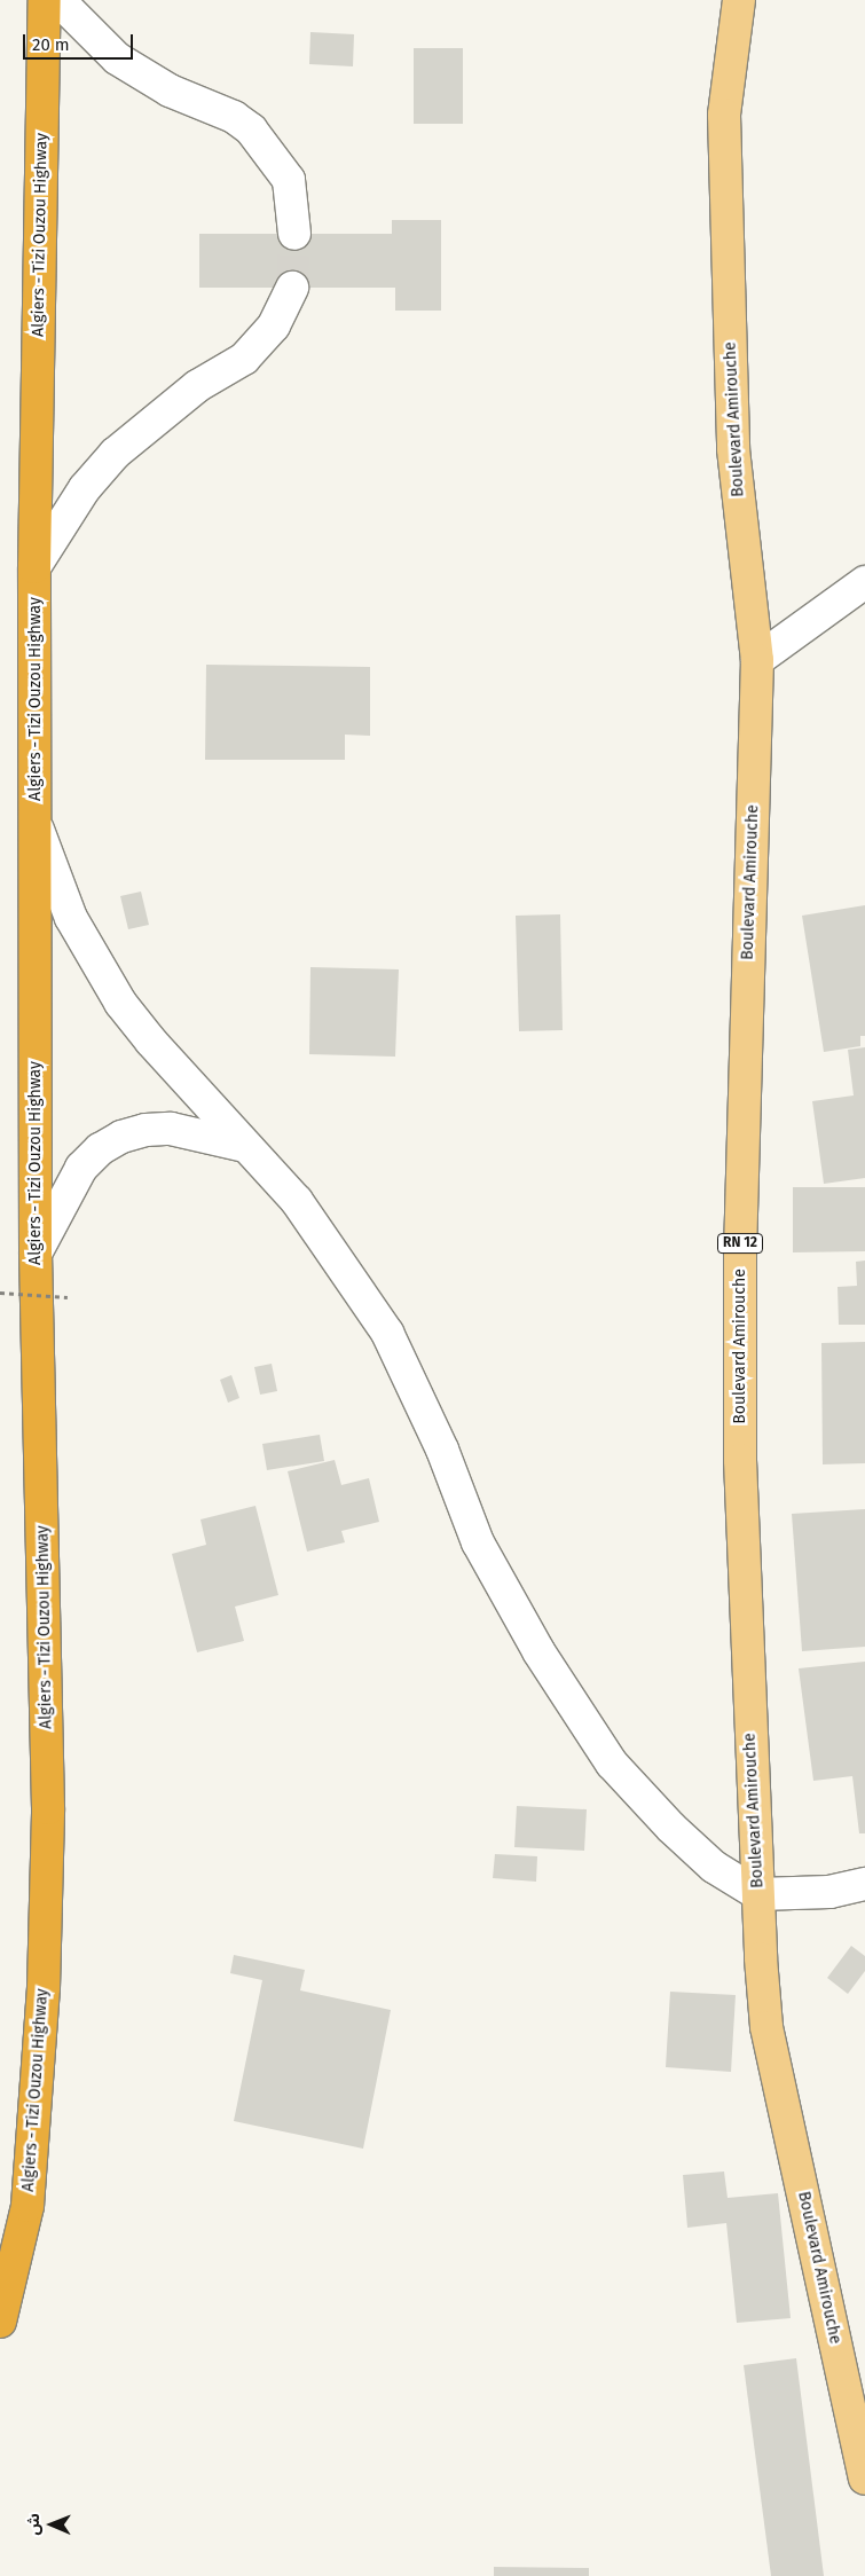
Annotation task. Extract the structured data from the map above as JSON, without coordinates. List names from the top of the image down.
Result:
{
  "streets": {
    "highway": ["Algiers - Tizi Ouzou Highway"],
    "main road": ["Boulevard Amirouche", "RN 12"]
  },
  "scale_bar": "20 m",
  "north": "left"
}
